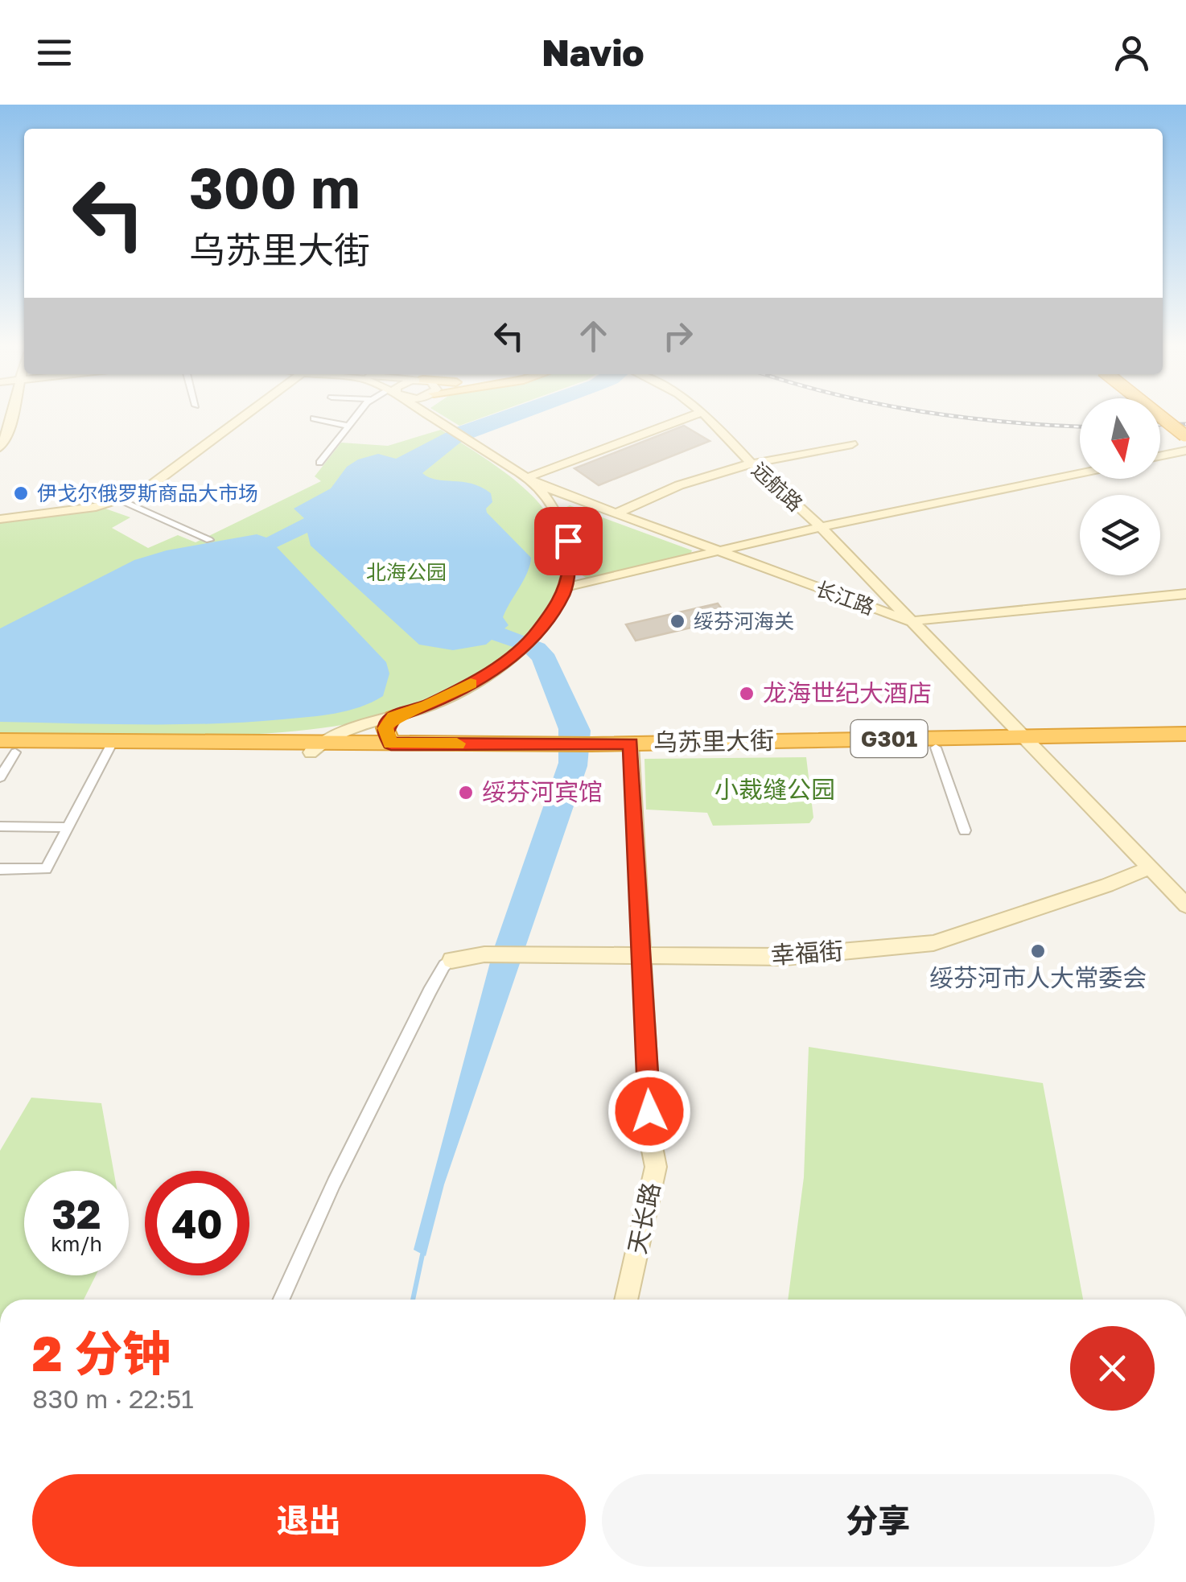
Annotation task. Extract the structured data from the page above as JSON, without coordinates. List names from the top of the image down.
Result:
{
  "streets": {
    "highway": ["G301", "乌苏里大街"],
    "street": [
      "远航路",
      "长江路",
      "幸福街",
      "天长路"
    ]
  },
  "crossings": [
    ["远航路", "长江路"],
    ["长江路", "乌苏里大街"],
    ["长江路", "幸福街"],
    ["乌苏里大街", "天长路"],
    ["幸福街", "天长路"]
  ],
  "parks": ["北海公园", "小裁缝公园"],
  "places": [
    "伊戈尔俄罗斯商品大市场",
    "绥芬河海关",
    "龙海世纪大酒店",
    "绥芬河宾馆",
    "绥芬河市人大常委会"
  ],
  "north": "bottom",
  "page": {
    "header": "Navio",
    "turn": ["300 m", "乌苏里大街"],
    "speed": "32 km/h",
    "limit": "40",
    "heading": ["2 分钟", "830 m · 22:51"],
    "buttons": ["退出", "分享"]
  }
}
